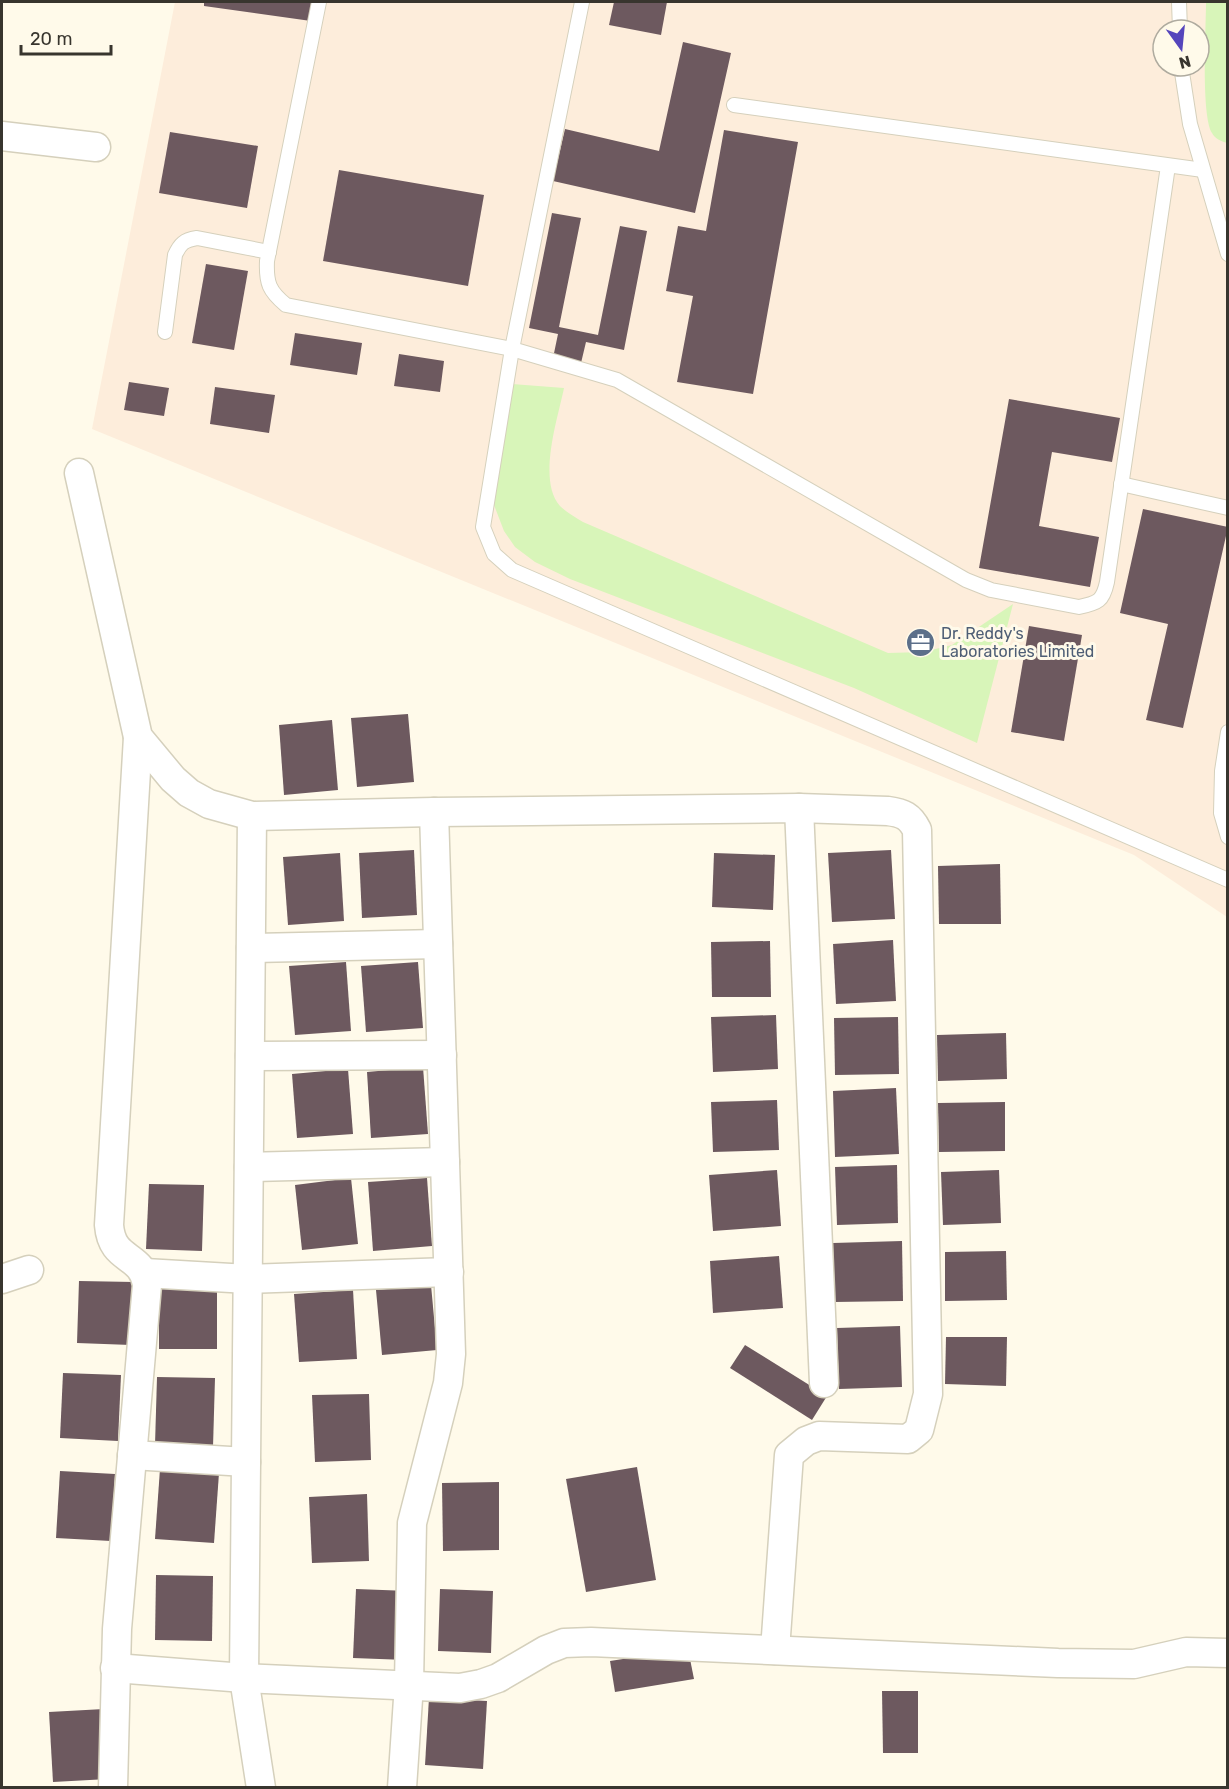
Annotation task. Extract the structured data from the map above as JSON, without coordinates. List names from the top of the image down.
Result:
{
  "places": {
    "office": ["Dr. Reddy's Laboratories Limited"]
  },
  "scale_bar": "20 m",
  "north": "bottom"
}
